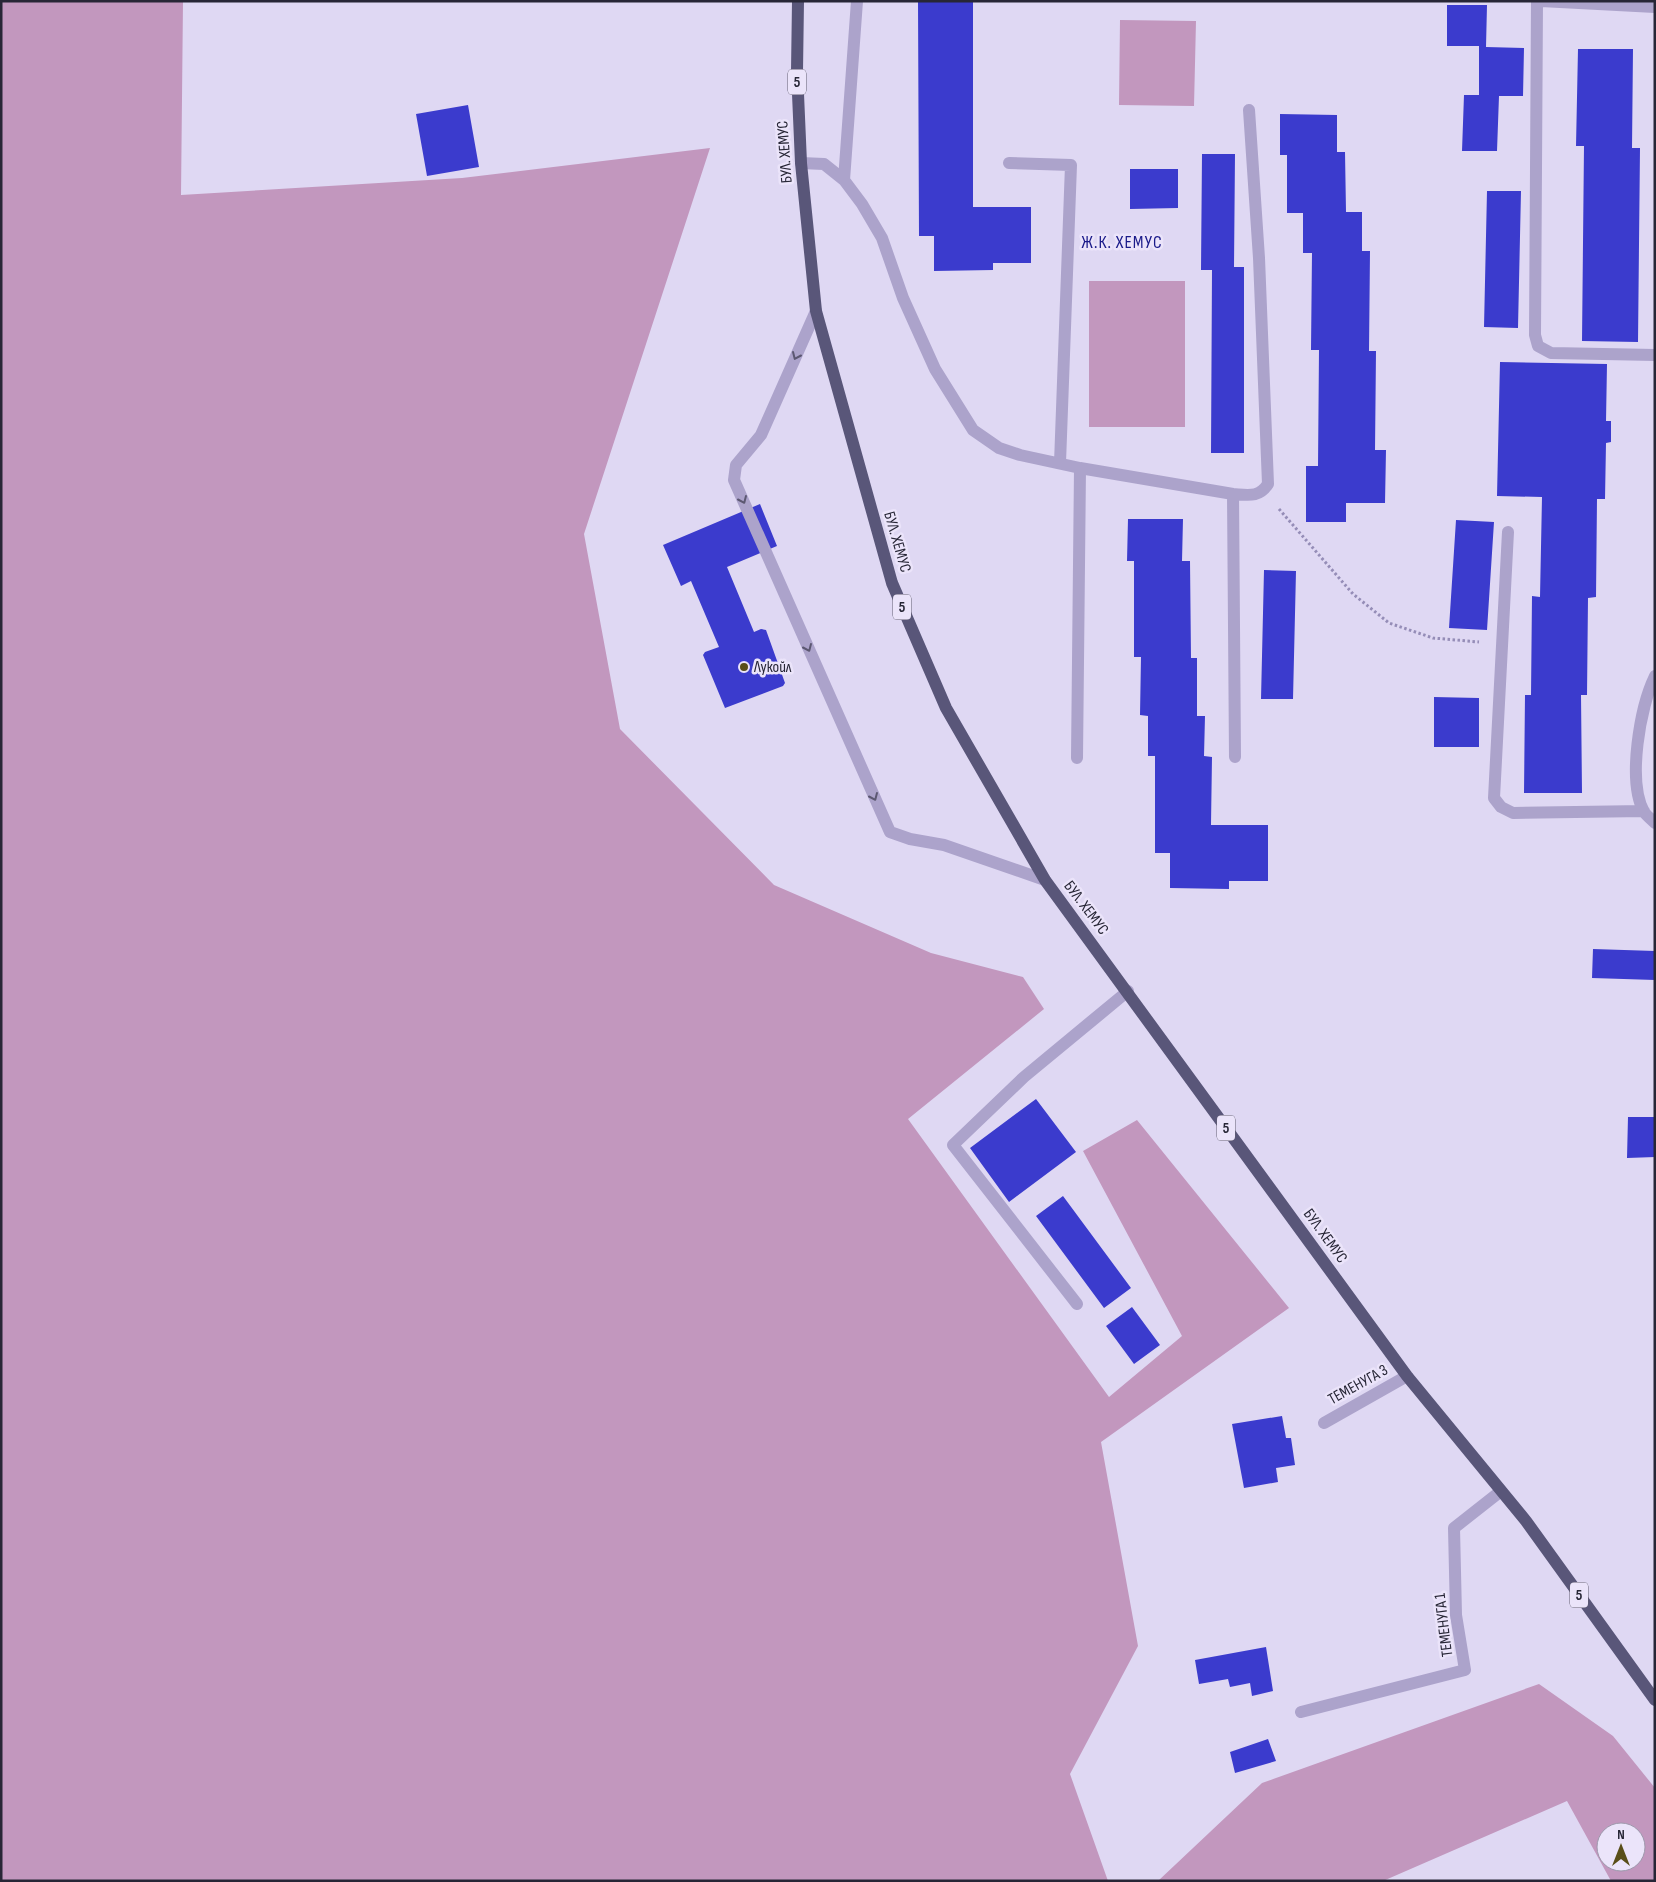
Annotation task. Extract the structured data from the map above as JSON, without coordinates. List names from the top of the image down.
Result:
{
  "streets": {
    "main road": ["5", "БУЛ. ХЕМУС"],
    "lane": ["ТЕМЕНУГА 3", "ТЕМЕНУГА 1"]
  },
  "crossings": [
    ["БУЛ. ХЕМУС", "ТЕМЕНУГА 3"],
    ["БУЛ. ХЕМУС", "ТЕМЕНУГА 1"]
  ],
  "districts": ["Ж.К. ХЕМУС"],
  "places": ["Лукойл"],
  "north": "top"
}
